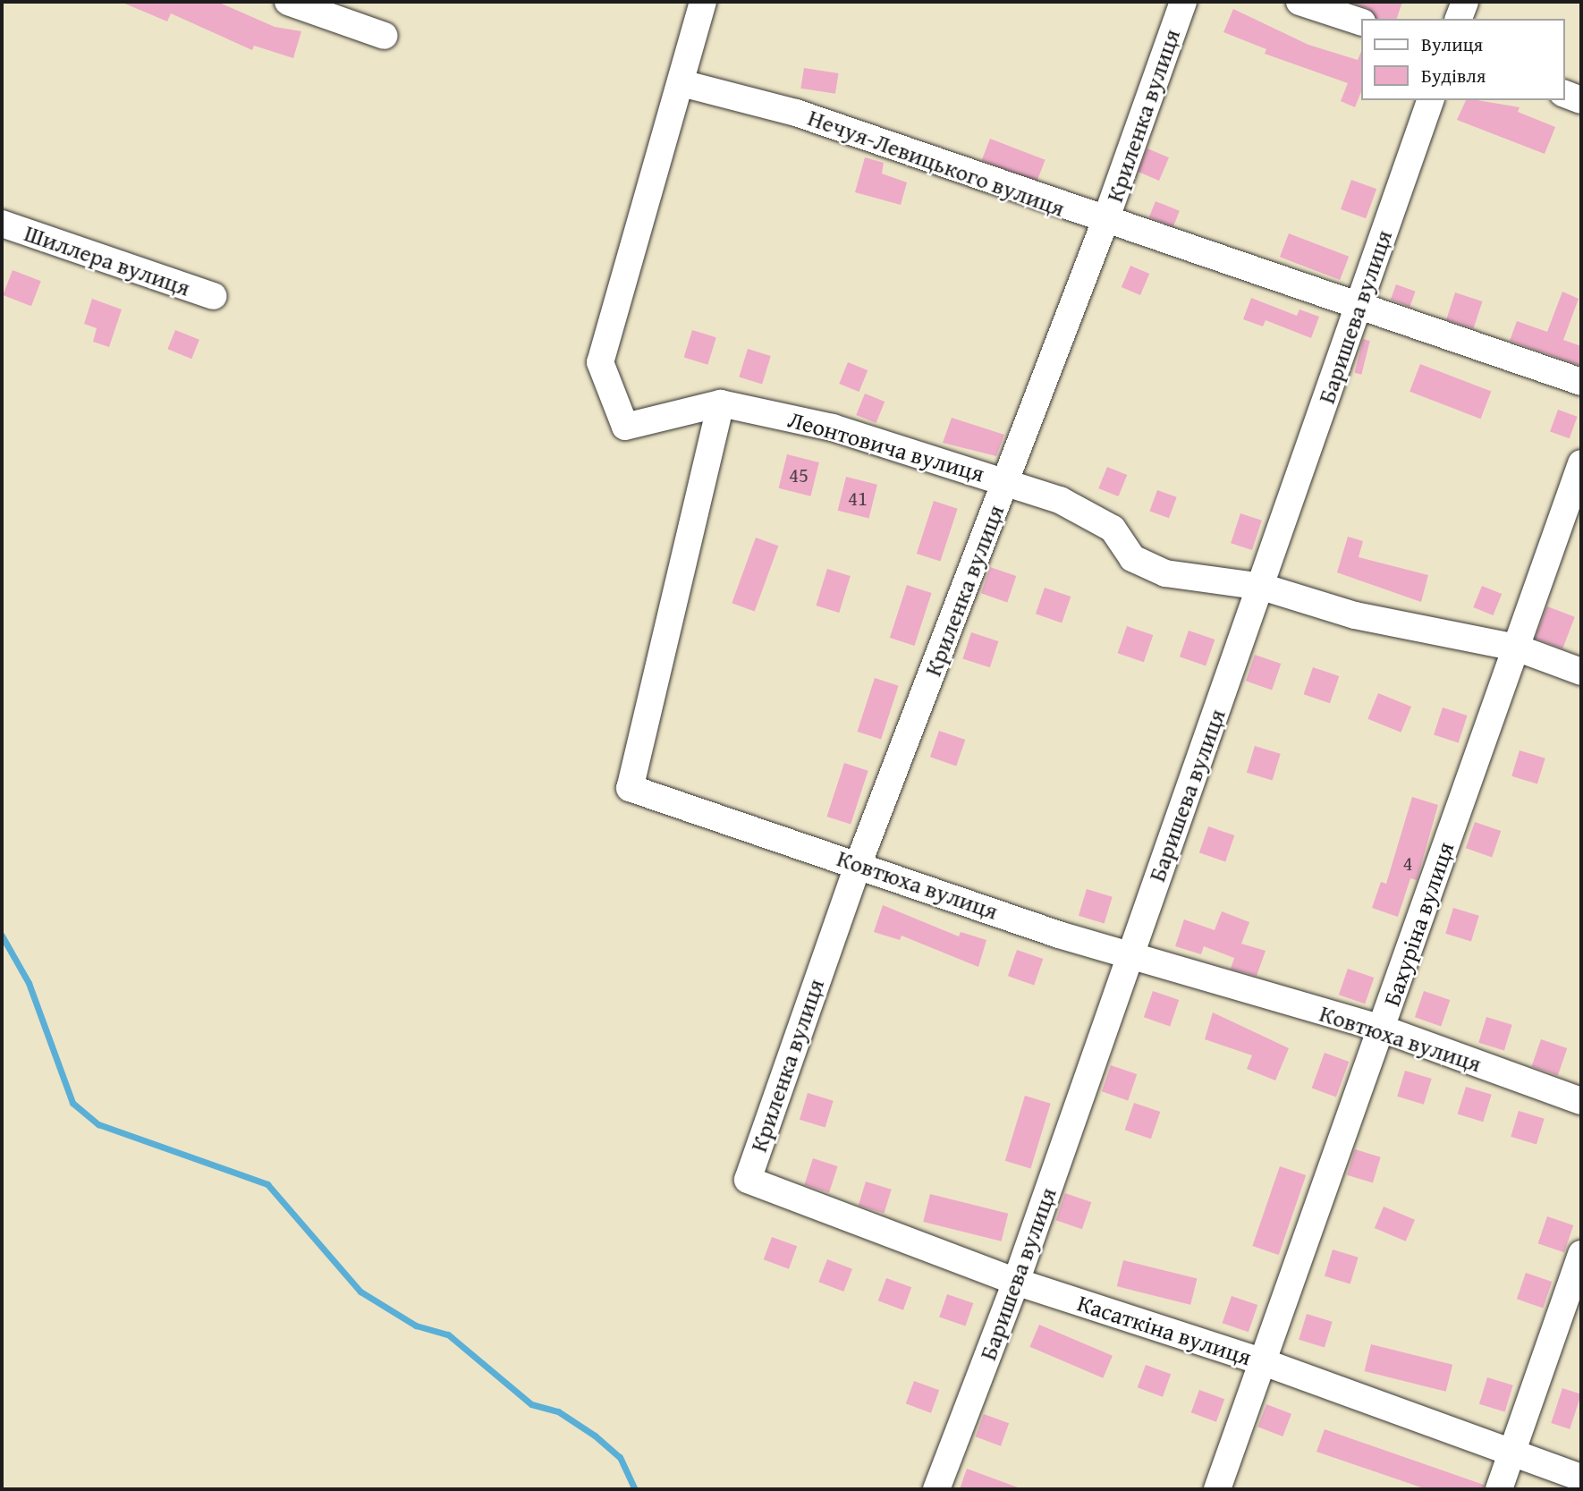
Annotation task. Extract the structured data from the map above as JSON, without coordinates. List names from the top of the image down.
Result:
{
  "streets": {
    "street": [
      "Криленка вулиця",
      "Нечуя-Левицького вулиця",
      "Шиллера вулиця",
      "Баришева вулиця",
      "Леонтовича вулиця",
      "Ковтюха вулиця",
      "Бахуріна вулиця",
      "Касаткіна вулиця"
    ]
  },
  "crossings": [
    ["Криленка вулиця", "Нечуя-Левицького вулиця"],
    ["Криленка вулиця", "Леонтовича вулиця"],
    ["Криленка вулиця", "Ковтюха вулиця"],
    ["Криленка вулиця", "Касаткіна вулиця"],
    ["Нечуя-Левицького вулиця", "Баришева вулиця"],
    ["Баришева вулиця", "Леонтовича вулиця"],
    ["Баришева вулиця", "Ковтюха вулиця"],
    ["Баришева вулиця", "Касаткіна вулиця"],
    ["Леонтовича вулиця", "Ковтюха вулиця"],
    ["Леонтовича вулиця", "Бахуріна вулиця"],
    ["Ковтюха вулиця", "Бахуріна вулиця"],
    ["Бахуріна вулиця", "Касаткіна вулиця"]
  ],
  "house_numbers": ["45", "41", "4"],
  "legend": ["Вулиця", "Будівля"]
}
